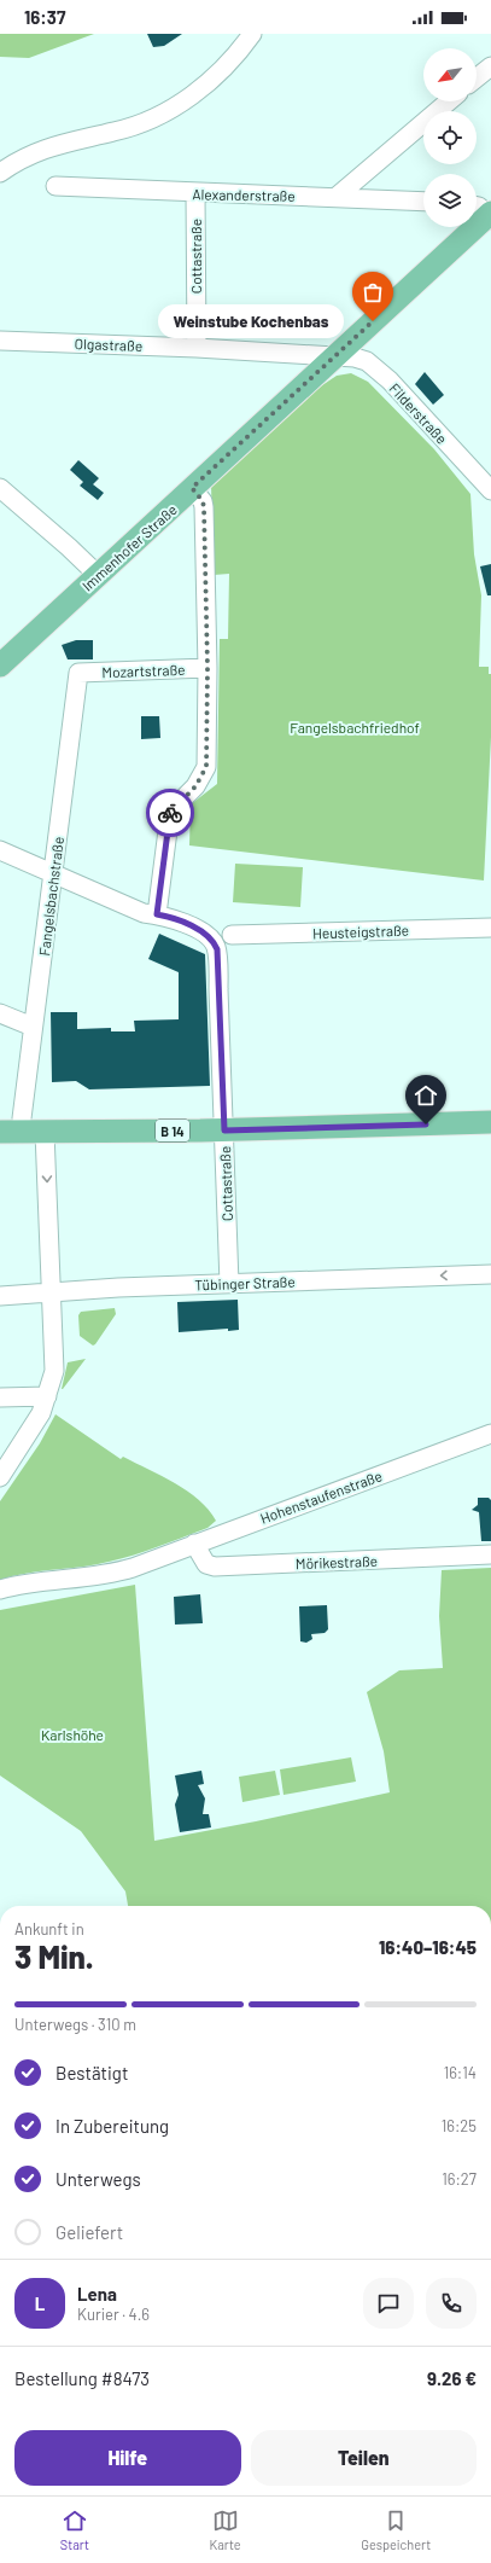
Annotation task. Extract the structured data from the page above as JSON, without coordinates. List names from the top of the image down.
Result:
{
  "streets": {
    "main road": ["Immenhofer Straße", "B 14"],
    "street": [
      "Alexanderstraße",
      "Cottastraße",
      "Olgastraße",
      "Filderstraße",
      "Mozartstraße",
      "Fangelsbachstraße",
      "Heusteigstraße",
      "Tübinger Straße",
      "Hohenstaufenstraße",
      "Mörikestraße"
    ]
  },
  "crossings": [
    ["Alexanderstraße", "Cottastraße"],
    ["Cottastraße", "Olgastraße"],
    ["Cottastraße", "B 14"],
    ["Cottastraße", "Tübinger Straße"],
    ["Olgastraße", "Filderstraße"],
    ["Olgastraße", "Immenhofer Straße"],
    ["Filderstraße", "Immenhofer Straße"],
    ["Mozartstraße", "Fangelsbachstraße"],
    ["Hohenstaufenstraße", "Mörikestraße"]
  ],
  "one_way": ["Tübinger Straße"],
  "parks": ["Fangelsbachfriedhof", "Karlshöhe"],
  "places": ["Weinstube Kochenbas"],
  "north": "bottom left",
  "page": {
    "status": "16:37",
    "bubble": "Weinstube Kochenbas",
    "heading": ["3 Min.", "Ankunft in", "16:40–16:45"],
    "panel": [
      "Lena",
      "Kurier · 4.6",
      "Bestellung #8473",
      "9.26 €"
    ],
    "bar": "Unterwegs · 310 m",
    "list": [
      ["Bestätigt", "16:14"],
      ["In Zubereitung", "16:25"],
      ["Unterwegs", "16:27"],
      "Geliefert"
    ],
    "round": "L",
    "buttons": ["Hilfe", "Teilen"],
    "tabs": ["Start", "Karte", "Gespeichert"]
  }
}
